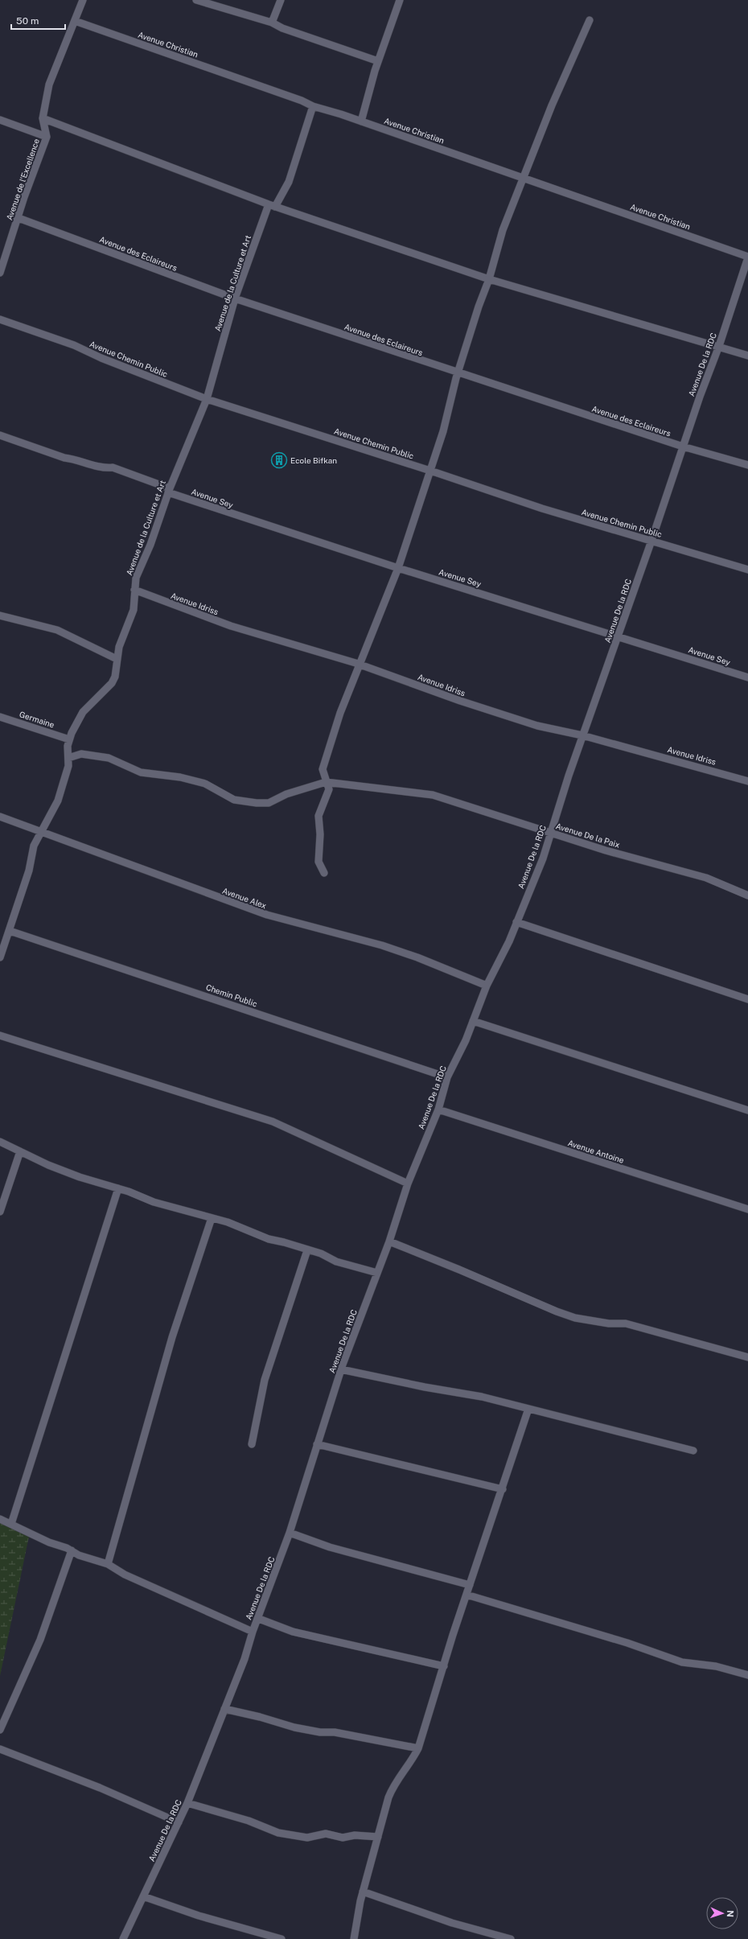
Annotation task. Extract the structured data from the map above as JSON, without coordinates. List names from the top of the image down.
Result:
{
  "streets": {
    "street": [
      "Avenue Christian",
      "Avenue de l'Excellence",
      "Avenue des Eclaireurs",
      "Avenue de la Culture et Art",
      "Avenue Chemin Public",
      "Avenue De la RDC",
      "Avenue Sey",
      "Avenue Idriss",
      "Germaine",
      "Avenue De la Paix",
      "Avenue Alex",
      "Chemin Public",
      "Avenue Antoine"
    ]
  },
  "crossings": [
    ["Avenue Christian", "Avenue de l'Excellence"],
    ["Avenue Christian", "Avenue de la Culture et Art"],
    ["Avenue Christian", "Avenue De la RDC"],
    ["Avenue de l'Excellence", "Avenue des Eclaireurs"],
    ["Avenue des Eclaireurs", "Avenue de la Culture et Art"],
    ["Avenue des Eclaireurs", "Avenue De la RDC"],
    ["Avenue de la Culture et Art", "Avenue Chemin Public"],
    ["Avenue de la Culture et Art", "Avenue Sey"],
    ["Avenue de la Culture et Art", "Avenue Idriss"],
    ["Avenue de la Culture et Art", "Germaine"],
    ["Avenue de la Culture et Art", "Avenue Alex"],
    ["Avenue de la Culture et Art", "Chemin Public"],
    ["Avenue Chemin Public", "Avenue De la RDC"],
    ["Avenue De la RDC", "Avenue Sey"],
    ["Avenue De la RDC", "Avenue Idriss"],
    ["Avenue De la RDC", "Avenue De la Paix"],
    ["Avenue De la RDC", "Avenue Alex"],
    ["Avenue De la RDC", "Chemin Public"],
    ["Avenue De la RDC", "Avenue Antoine"]
  ],
  "places": {
    "building": ["Ecole Bifkan"]
  },
  "scale_bar": "50 m",
  "north": "right"
}
